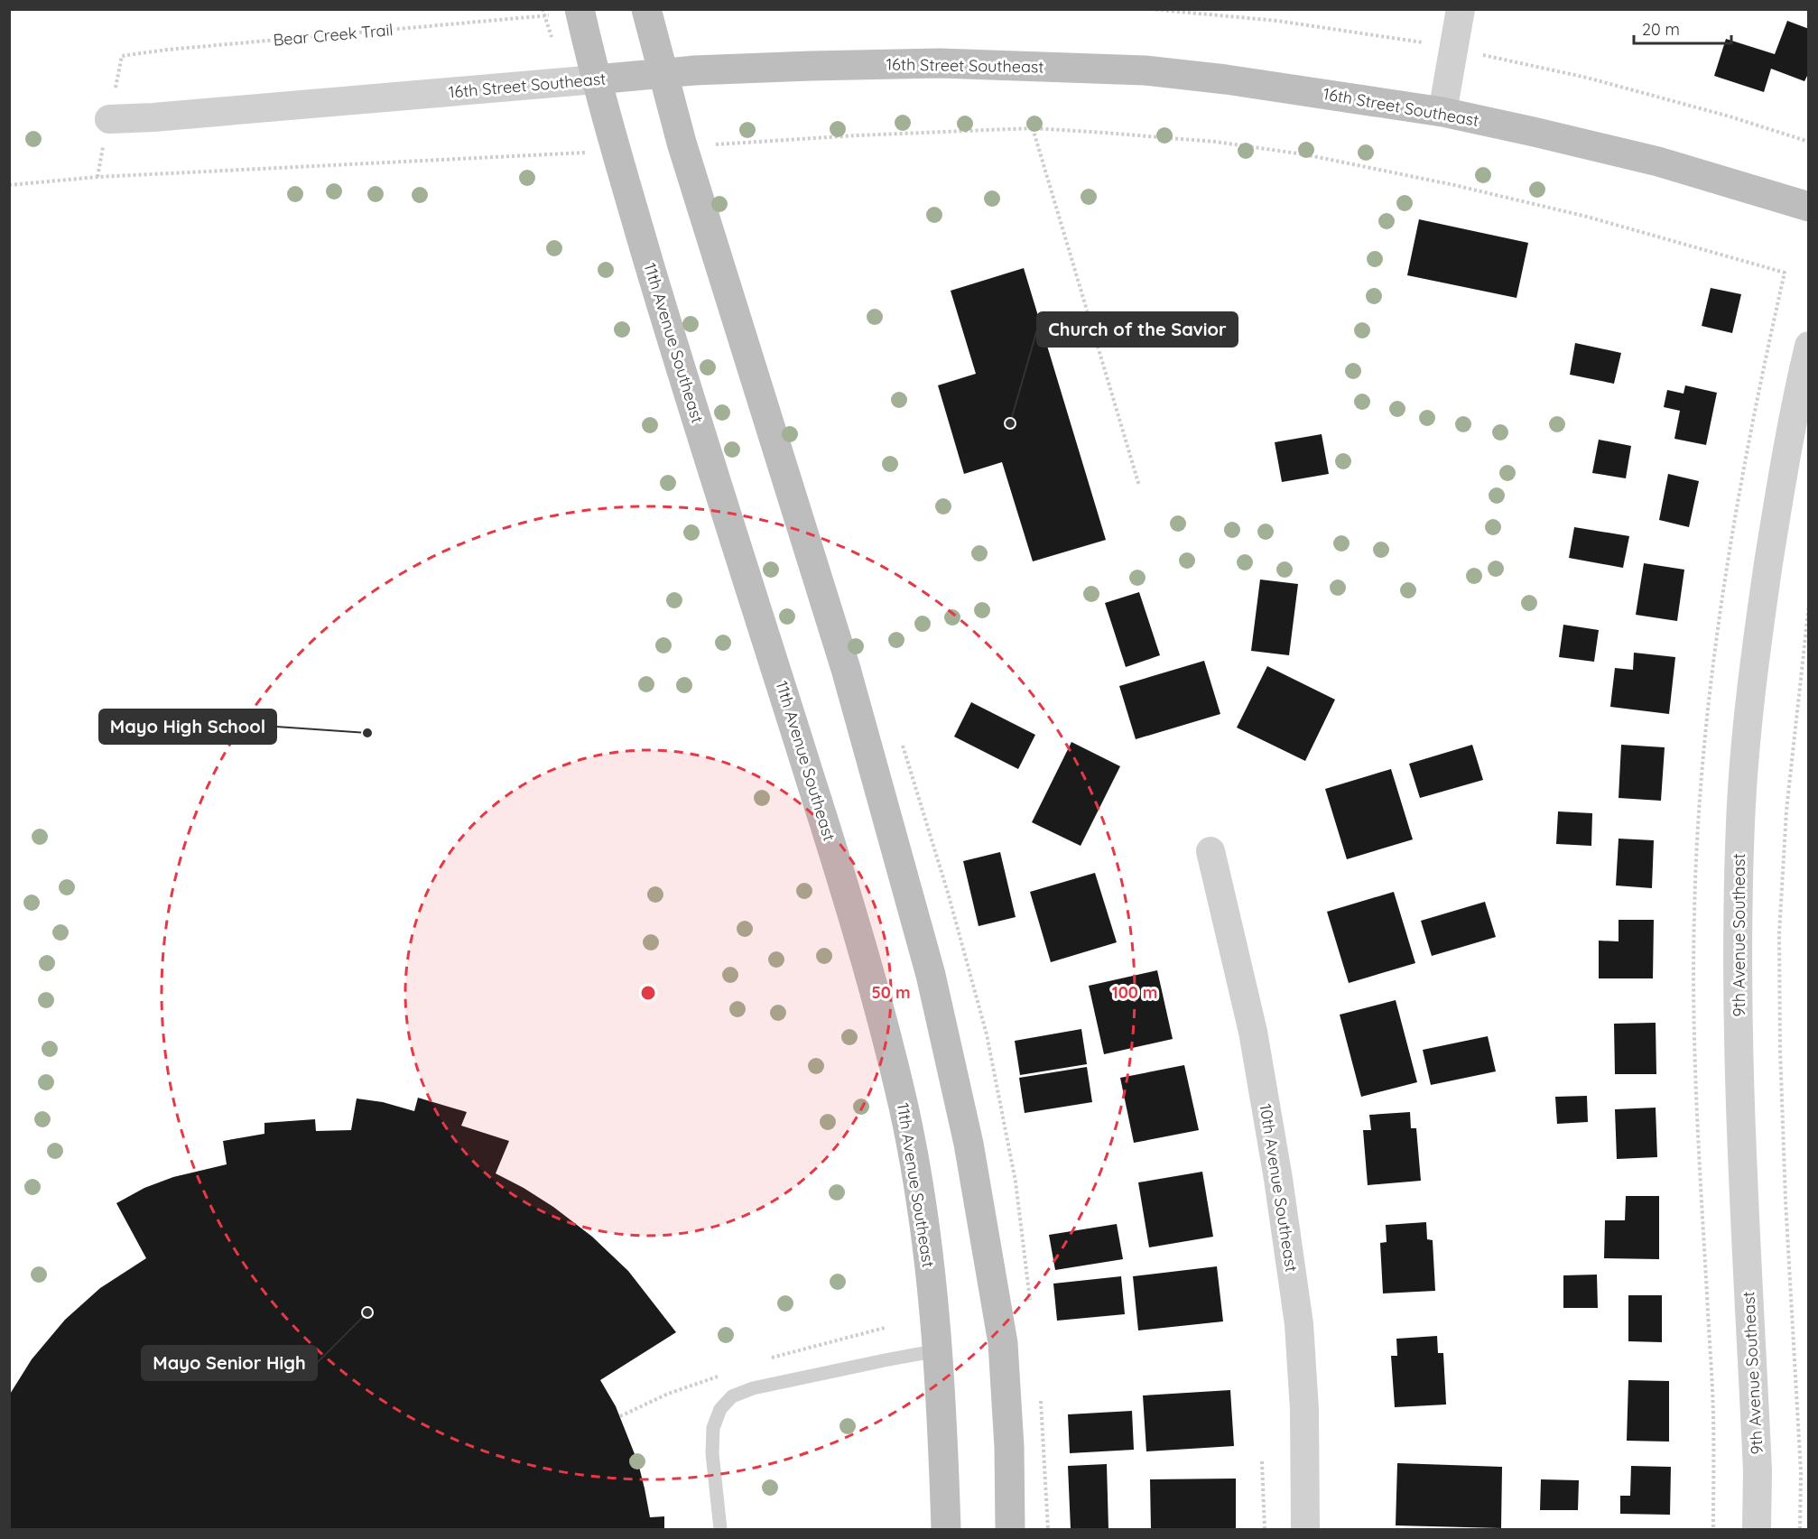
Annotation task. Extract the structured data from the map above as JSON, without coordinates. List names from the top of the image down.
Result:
{
  "streets": {
    "main road": ["16th Street Southeast", "11th Avenue Southeast"],
    "street": ["9th Avenue Southeast", "10th Avenue Southeast"],
    "path": ["Bear Creek Trail"]
  },
  "crossings": [
    ["16th Street Southeast", "11th Avenue Southeast"]
  ],
  "places": ["Church of the Savior", "Mayo High School", "Mayo Senior High"],
  "scale_bar": "20 m",
  "rings": ["50 m", "100 m"]
}
